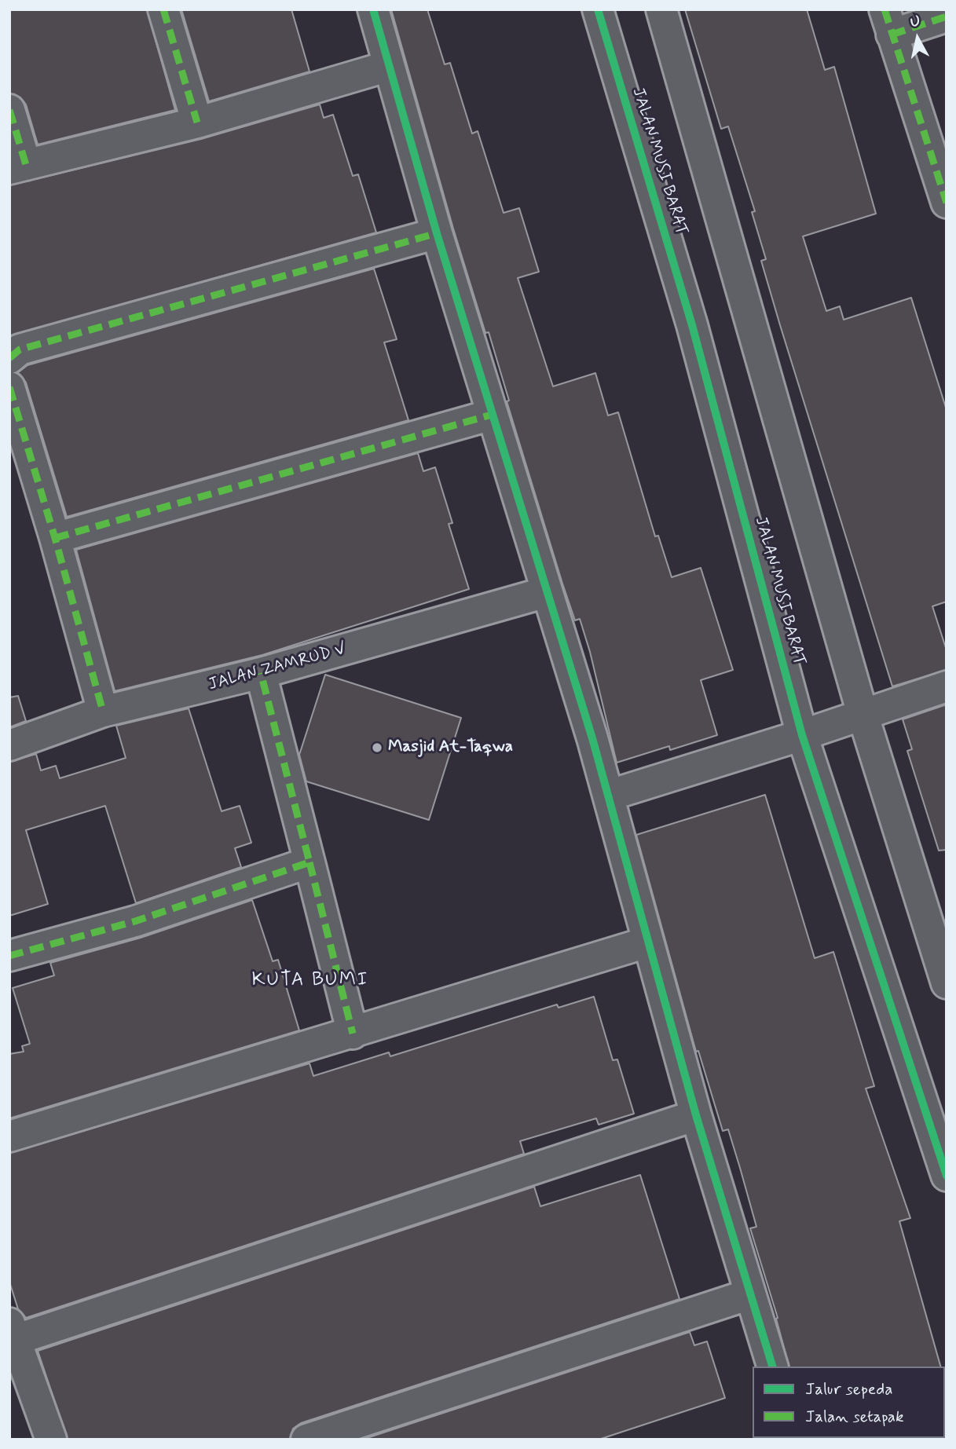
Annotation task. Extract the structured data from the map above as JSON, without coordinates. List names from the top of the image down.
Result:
{
  "streets": {
    "street": ["JALAN MUSI BARAT", "JALAN ZAMRUD V"]
  },
  "districts": ["KUTA BUMI"],
  "places": ["Masjid At-Taqwa"],
  "legend": ["Jalur sepeda", "Jalan setapak"],
  "north": "top"
}
